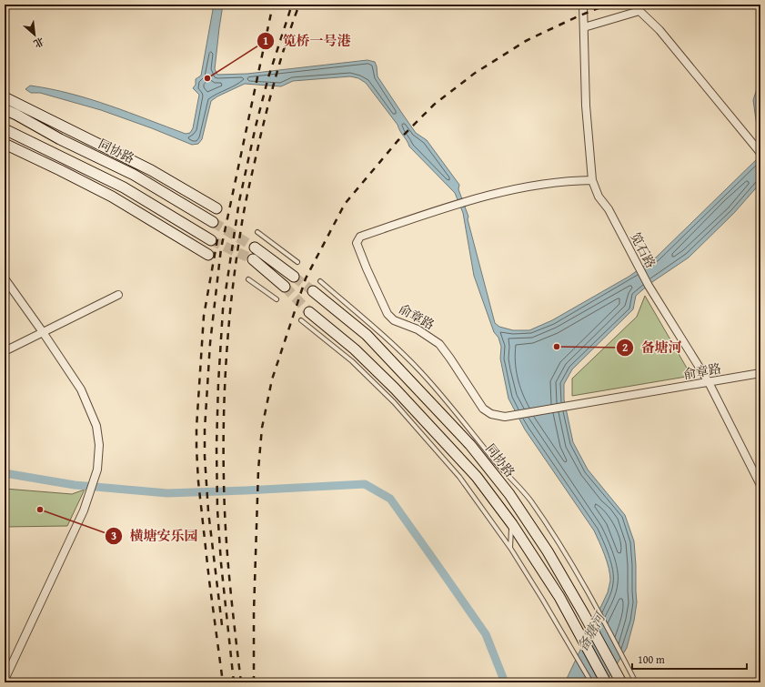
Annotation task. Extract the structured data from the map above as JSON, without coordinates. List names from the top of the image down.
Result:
{
  "streets": {
    "main road": ["同协路"],
    "street": ["笕石路", "俞章路"]
  },
  "crossings": [
    ["笕石路", "俞章路"]
  ],
  "water": ["备塘河"],
  "places": ["笕桥一号港", "备塘河", "横塘安乐园"],
  "scale_bar": "100 m",
  "north": "bottom right"
}
